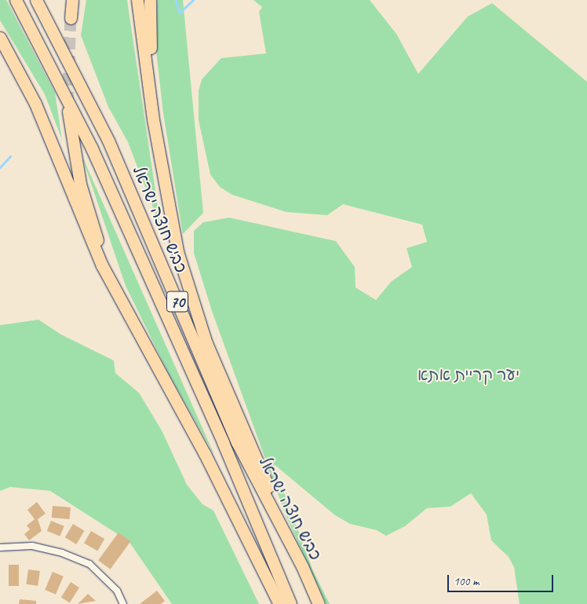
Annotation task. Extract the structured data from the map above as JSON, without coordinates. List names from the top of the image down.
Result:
{
  "streets": {
    "highway": ["כביש חוצה ישראל", "70"]
  },
  "parks": ["יער קריית אתא"],
  "scale_bar": "100 m"
}
